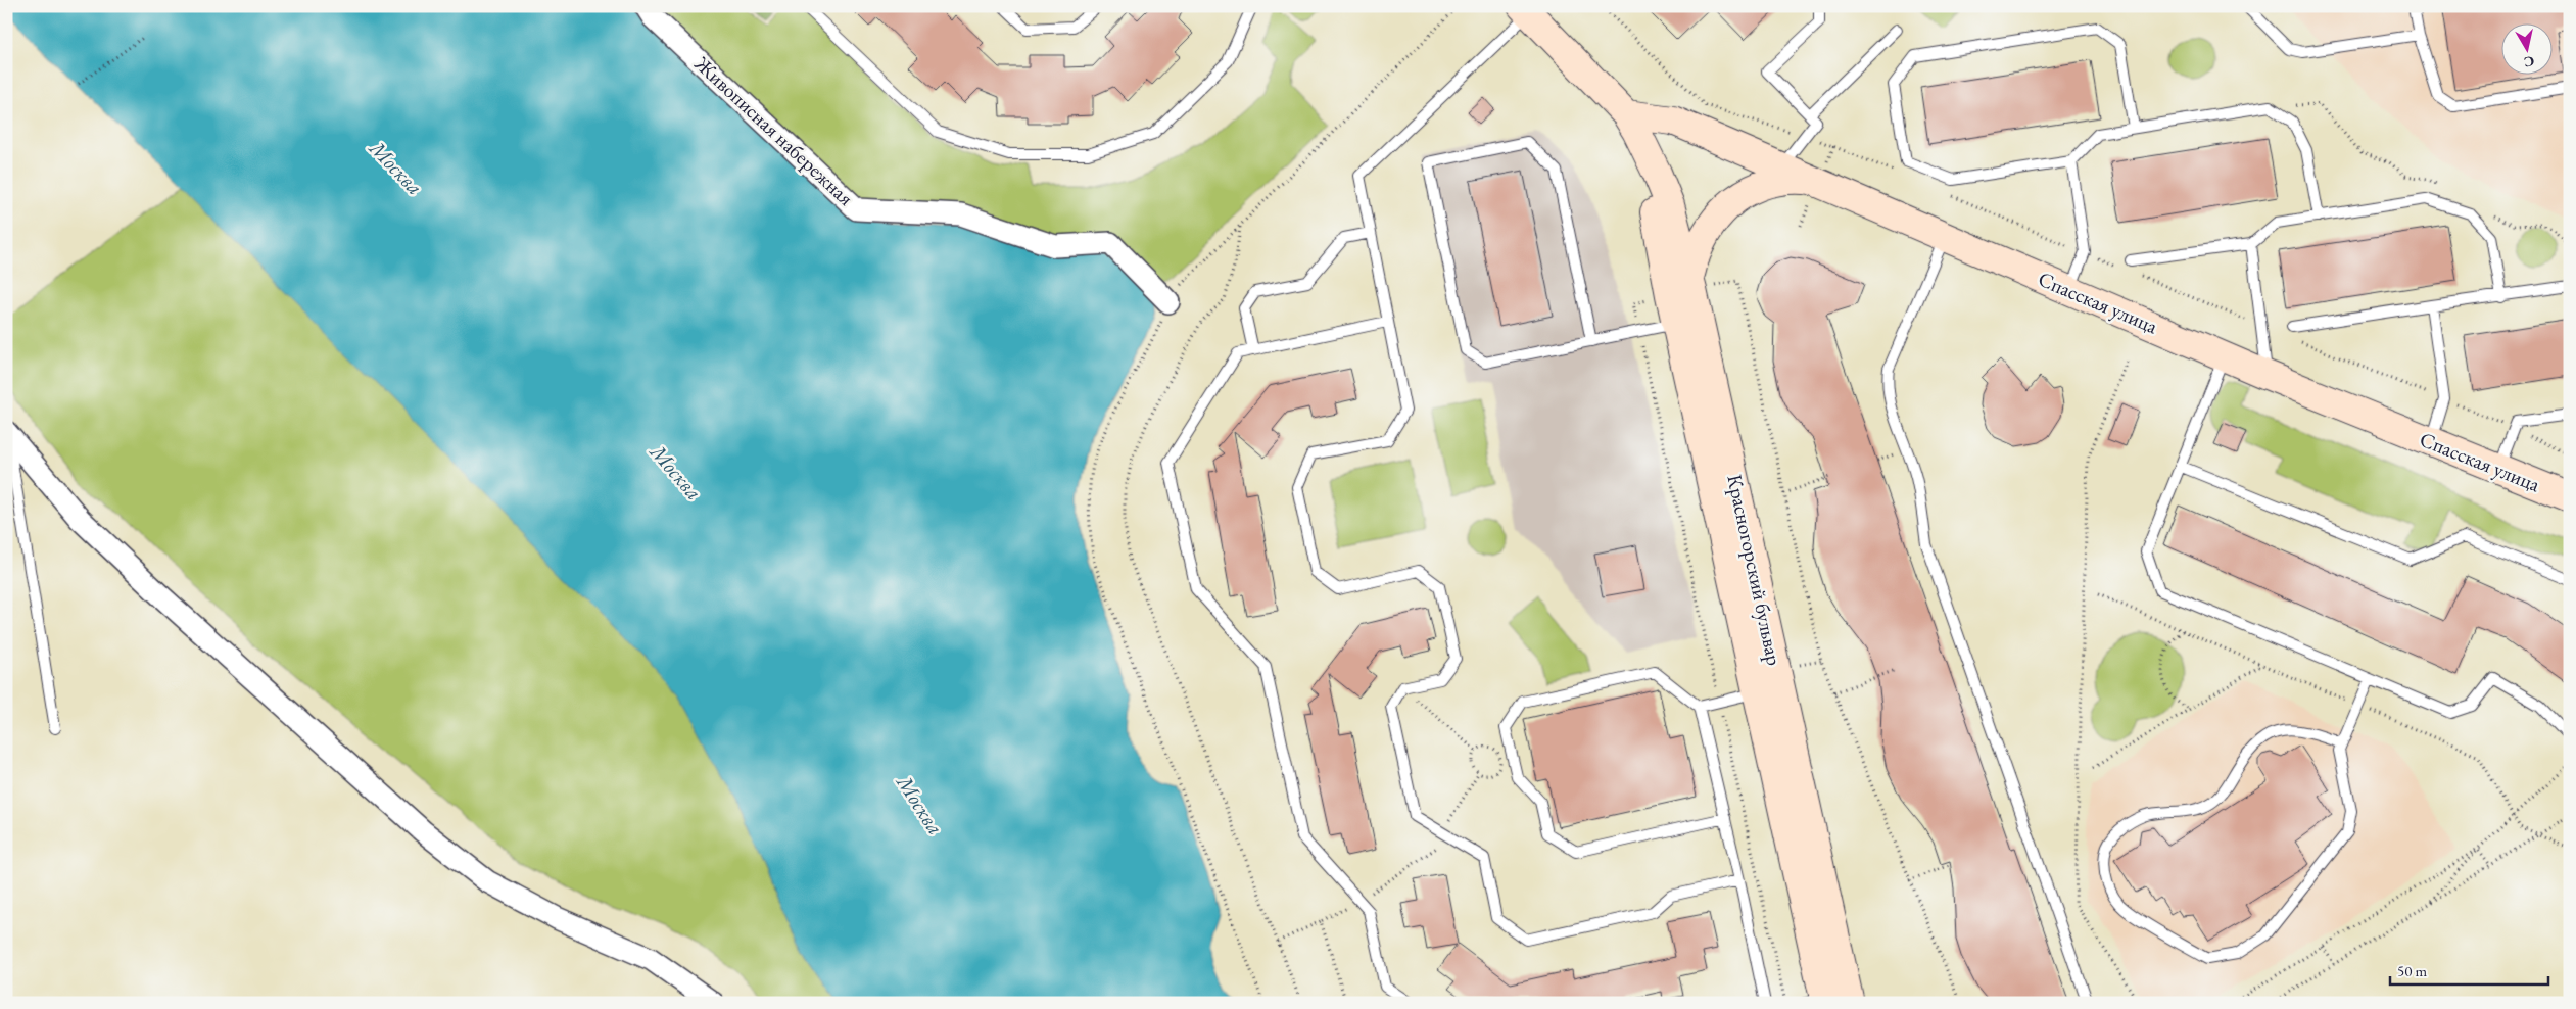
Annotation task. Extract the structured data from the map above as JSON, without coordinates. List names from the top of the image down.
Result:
{
  "streets": {
    "main road": ["Спасская улица", "Красногорский бульвар"],
    "street": ["Живописная набережная"]
  },
  "crossings": [
    ["Спасская улица", "Красногорский бульвар"]
  ],
  "water": ["Москва"],
  "scale_bar": "50 m",
  "north": "bottom"
}
